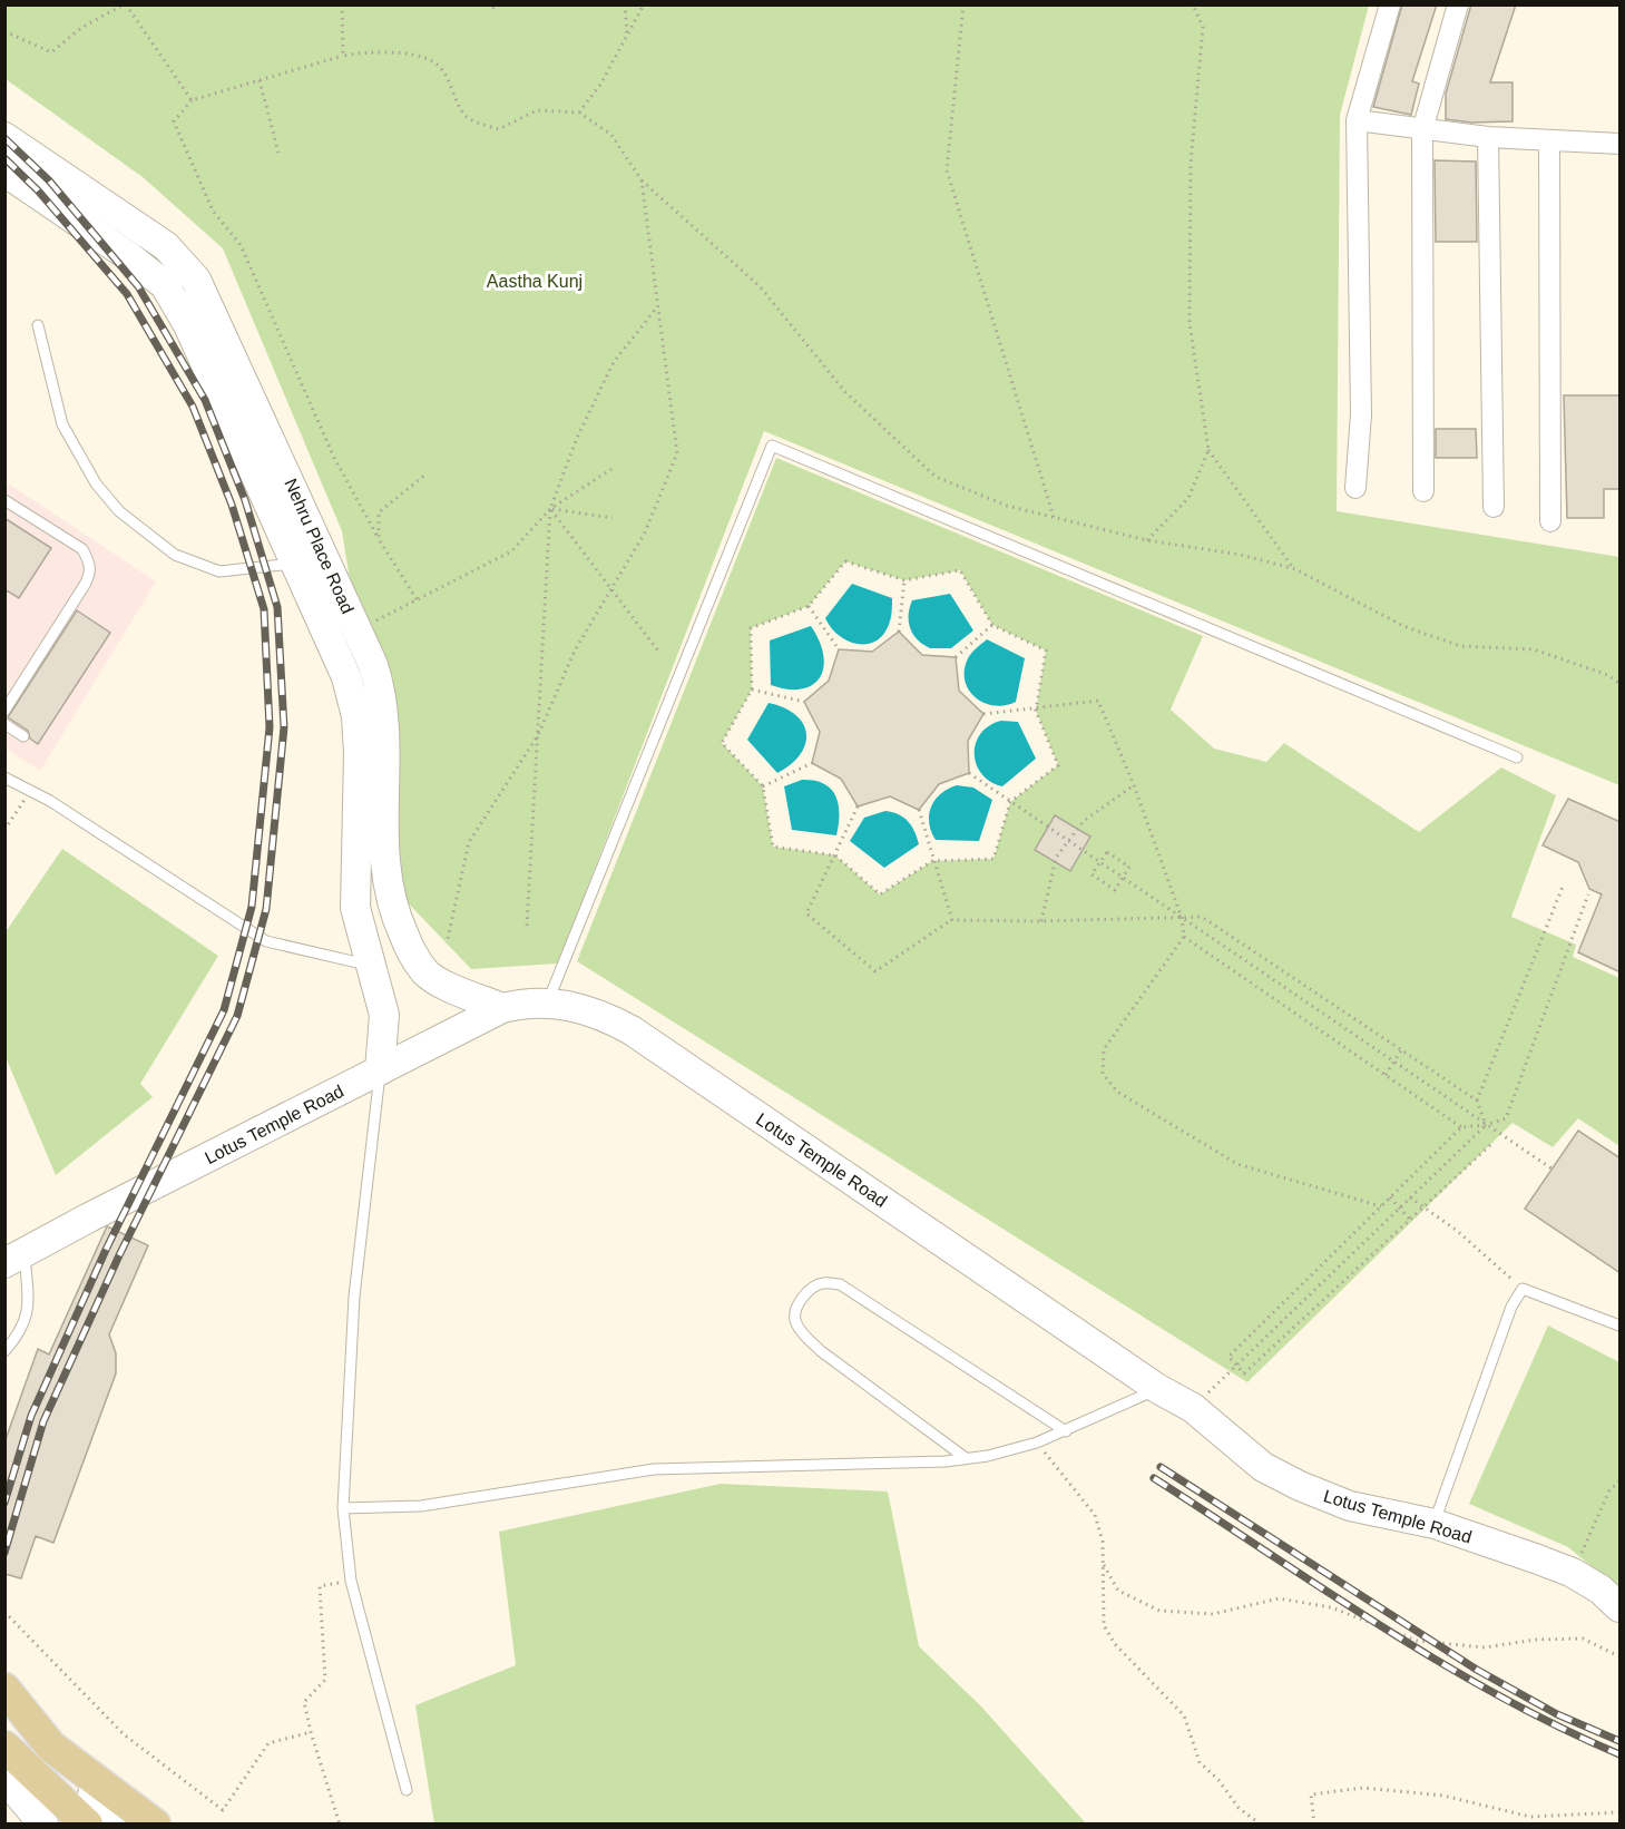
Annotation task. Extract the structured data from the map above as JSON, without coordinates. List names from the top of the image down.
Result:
{
  "streets": {
    "street": ["Nehru Place Road", "Lotus Temple Road"]
  },
  "crossings": [
    ["Nehru Place Road", "Lotus Temple Road"]
  ],
  "parks": ["Aastha Kunj"]
}
